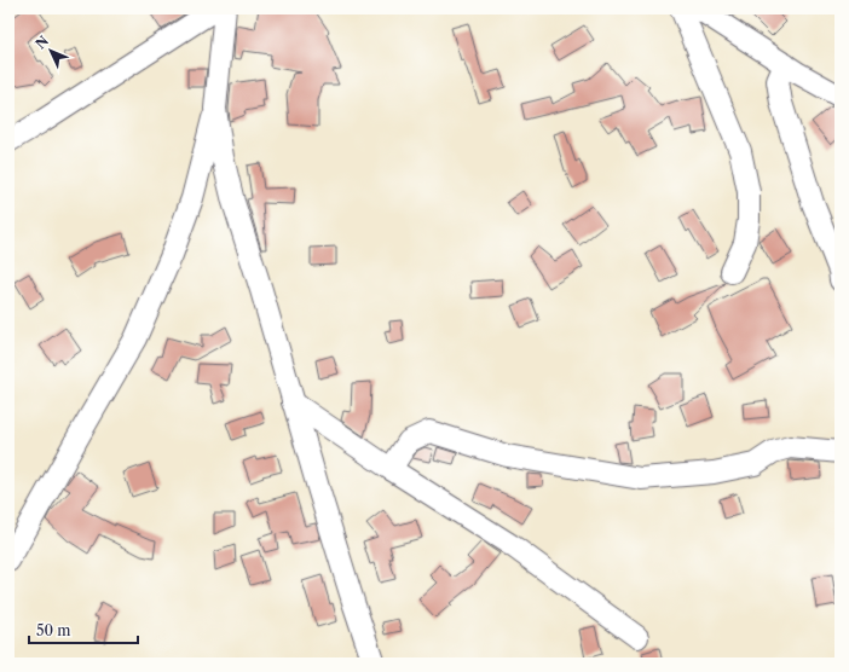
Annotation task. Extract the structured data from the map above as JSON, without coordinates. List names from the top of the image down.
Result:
{
  "scale_bar": "50 m",
  "north": "top left"
}
